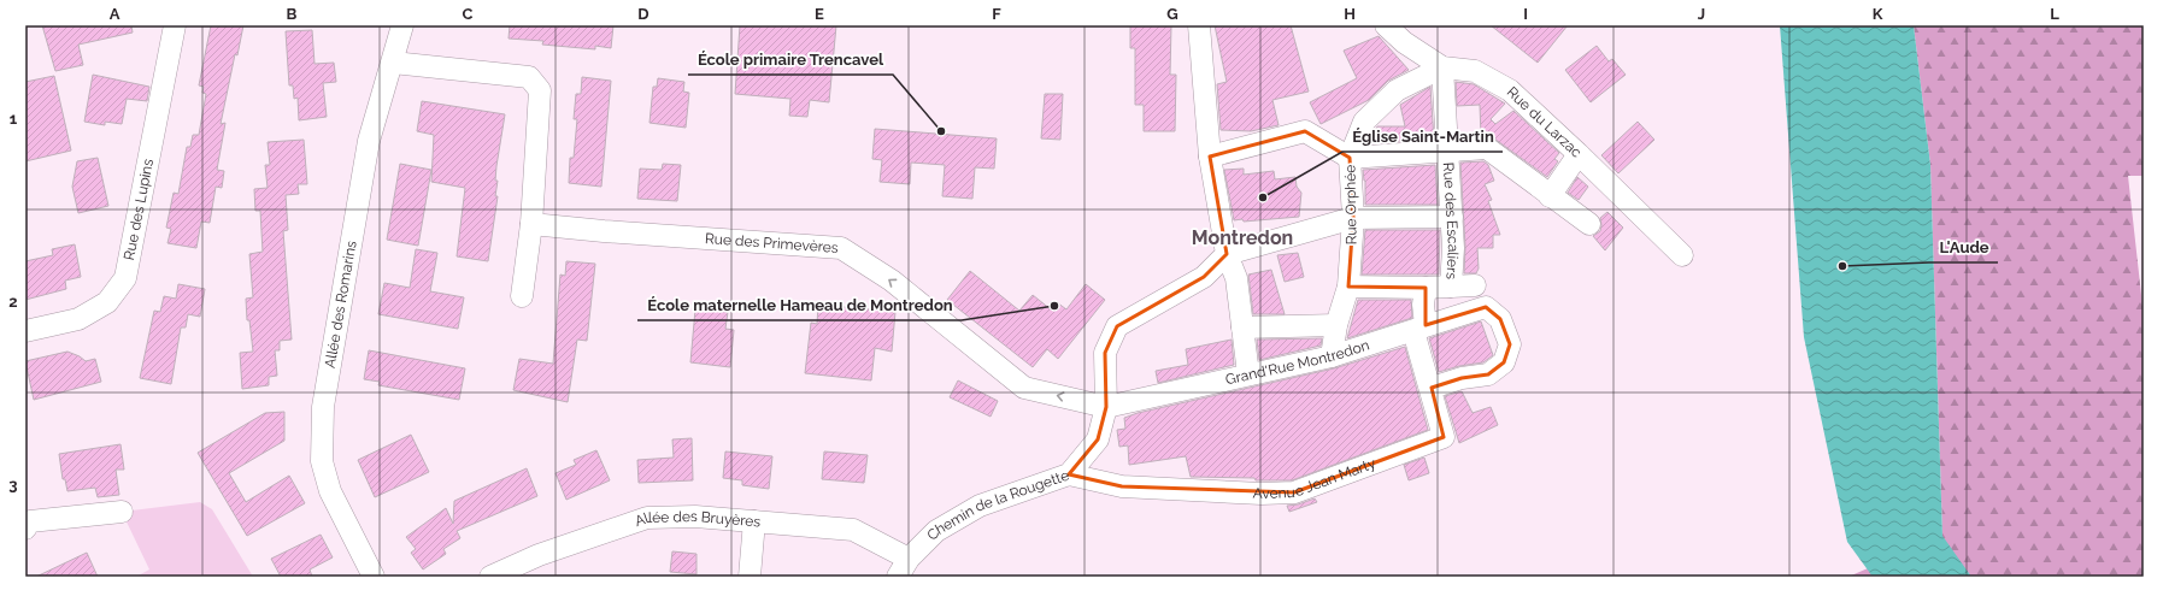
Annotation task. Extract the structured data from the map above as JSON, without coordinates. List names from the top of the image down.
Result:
{
  "streets": {
    "street": [
      "Rue du Larzac",
      "Rue Orphée",
      "Rue des Lupins",
      "Rue des Escaliers",
      "Rue des Primevères",
      "Allée des Romarins",
      "Grand'Rue Montredon",
      "Avenue Jean Marty",
      "Chemin de la Rougette",
      "Allée des Bruyères"
    ]
  },
  "crossings": [
    ["Rue du Larzac", "Rue Orphée"],
    ["Rue du Larzac", "Rue des Escaliers"],
    ["Rue Orphée", "Rue des Escaliers"],
    ["Rue Orphée", "Grand'Rue Montredon"],
    ["Rue des Primevères", "Grand'Rue Montredon"],
    ["Rue des Primevères", "Chemin de la Rougette"],
    ["Grand'Rue Montredon", "Avenue Jean Marty"],
    ["Grand'Rue Montredon", "Chemin de la Rougette"],
    ["Avenue Jean Marty", "Chemin de la Rougette"],
    ["Chemin de la Rougette", "Allée des Bruyères"]
  ],
  "one_way": ["Rue des Primevères"],
  "districts": ["Montredon"],
  "places": [
    "École primaire Trencavel",
    "Église Saint-Martin",
    "L'Aude",
    "École maternelle Hameau de Montredon"
  ],
  "grid": {
    "columns": [
      "A",
      "B",
      "C",
      "D",
      "E",
      "F",
      "G",
      "H",
      "I",
      "J",
      "K",
      "L"
    ],
    "rows": ["1", "2", "3"]
  }
}
